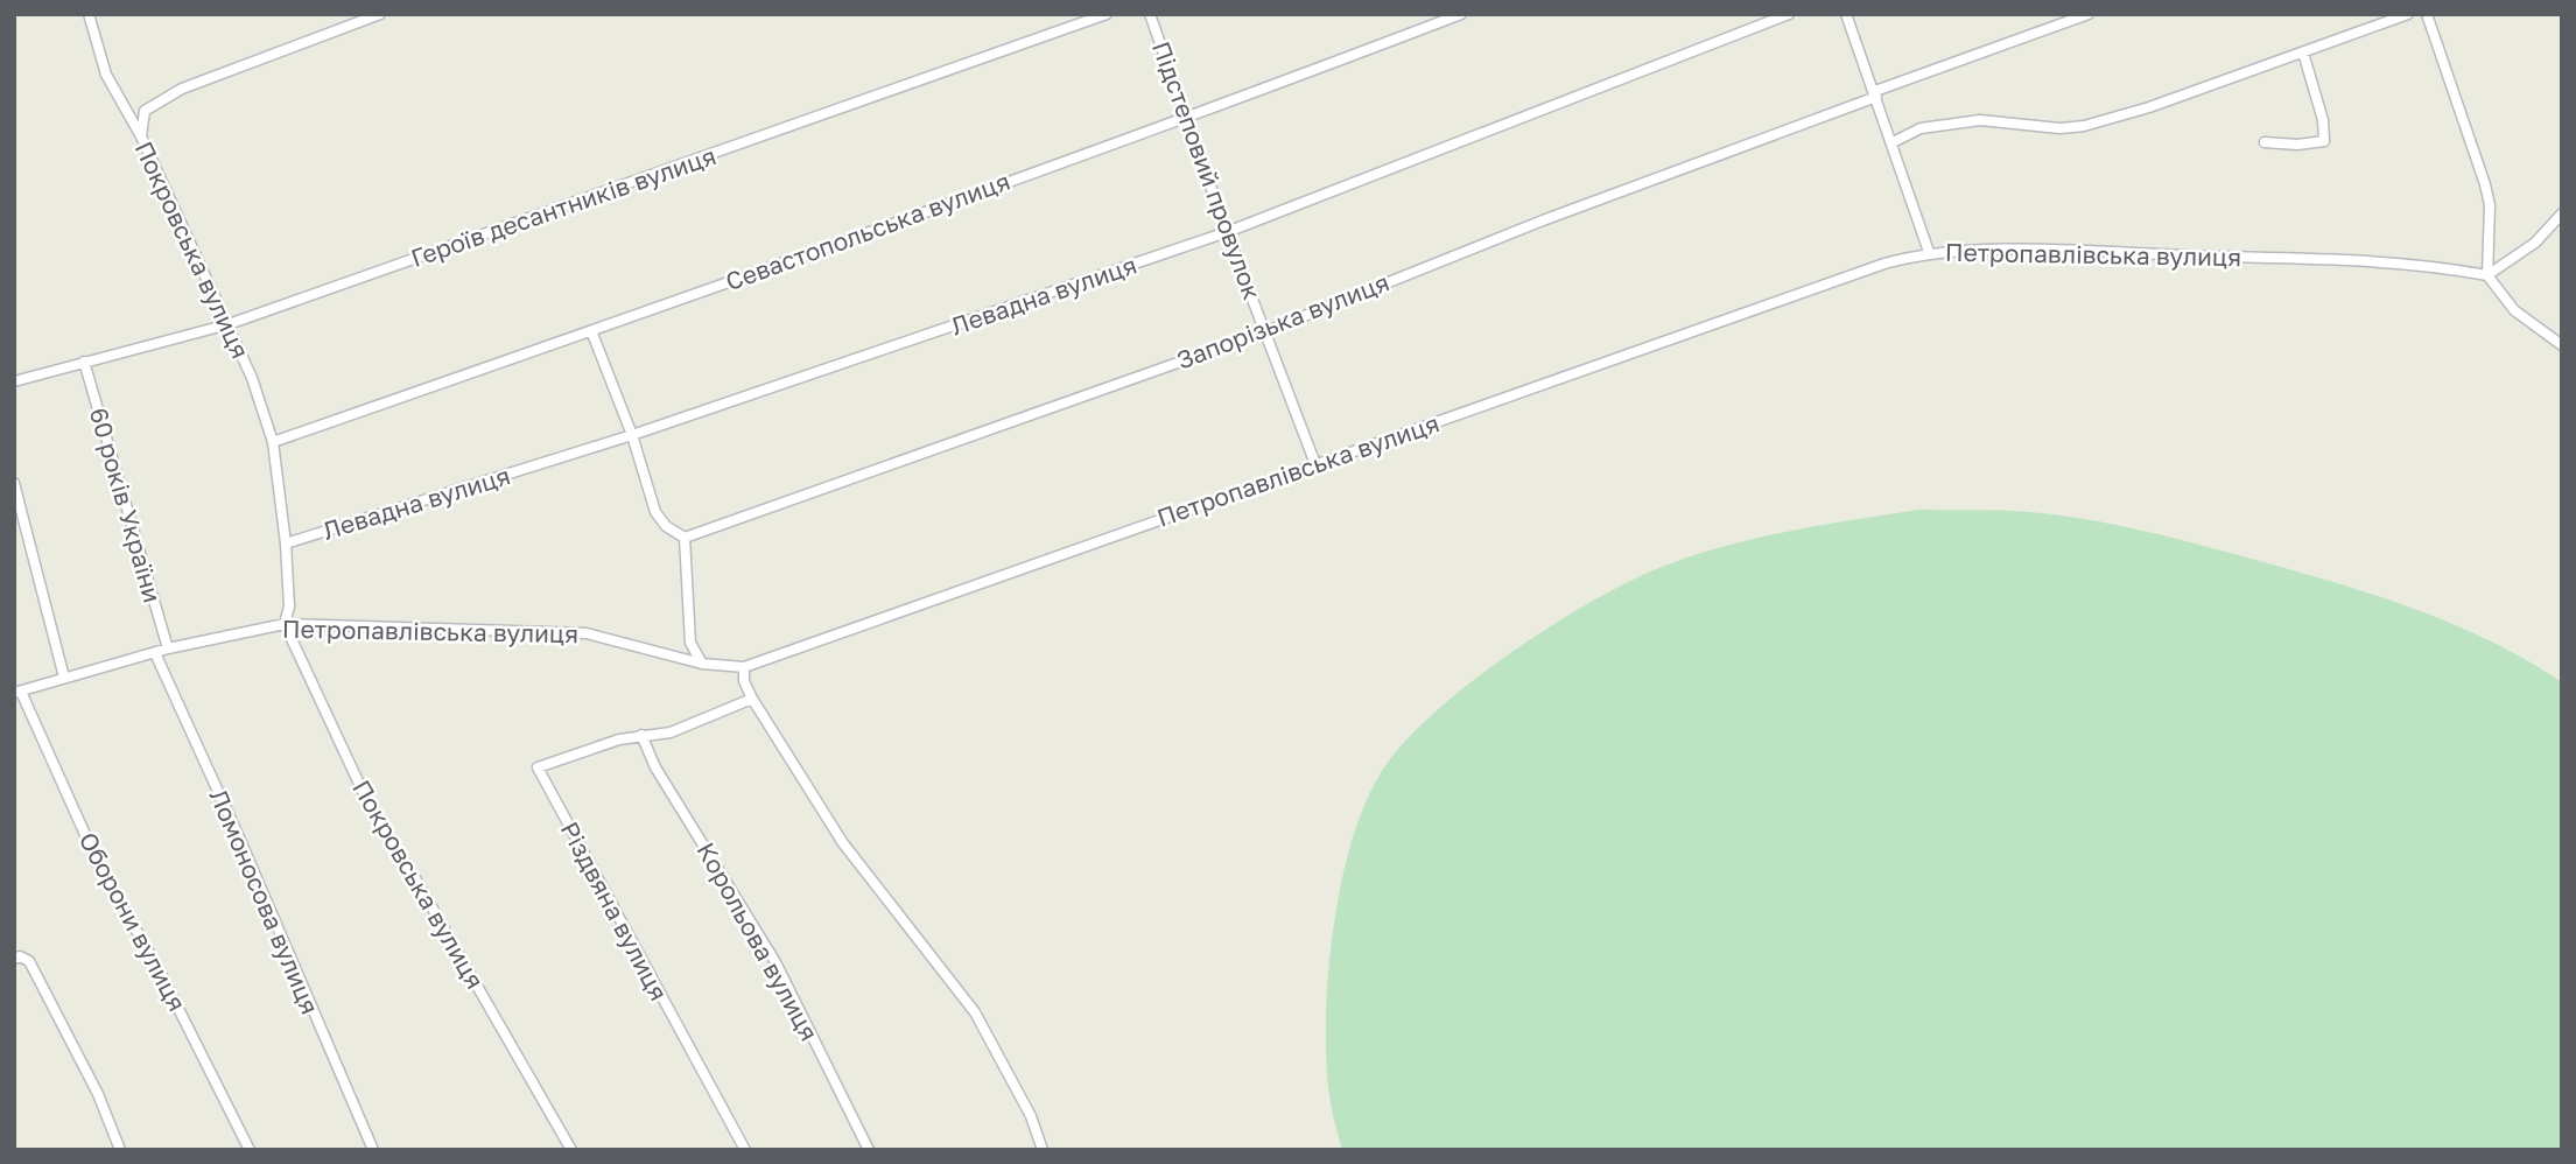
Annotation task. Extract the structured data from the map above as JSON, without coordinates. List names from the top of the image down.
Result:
{
  "streets": {
    "street": [
      "Підстеповий провулок",
      "Героїв десантників вулиця",
      "Севастопольська вулиця",
      "Покровська вулиця",
      "Петропавлівська вулиця",
      "Левадна вулиця",
      "Запорізька вулиця",
      "60 років України",
      "Ломоносова вулиця",
      "Різдвяна вулиця",
      "Оборони вулиця",
      "Корольова вулиця"
    ]
  },
  "crossings": [
    ["Підстеповий провулок", "Севастопольська вулиця"],
    ["Підстеповий провулок", "Петропавлівська вулиця"],
    ["Підстеповий провулок", "Левадна вулиця"],
    ["Підстеповий провулок", "Запорізька вулиця"],
    ["Героїв десантників вулиця", "Покровська вулиця"],
    ["Героїв десантників вулиця", "60 років України"],
    ["Севастопольська вулиця", "Покровська вулиця"],
    ["Покровська вулиця", "Петропавлівська вулиця"],
    ["Покровська вулиця", "Левадна вулиця"],
    ["Петропавлівська вулиця", "60 років України"],
    ["Петропавлівська вулиця", "Ломоносова вулиця"],
    ["Петропавлівська вулиця", "Оборони вулиця"],
    ["Різдвяна вулиця", "Корольова вулиця"]
  ]
}
